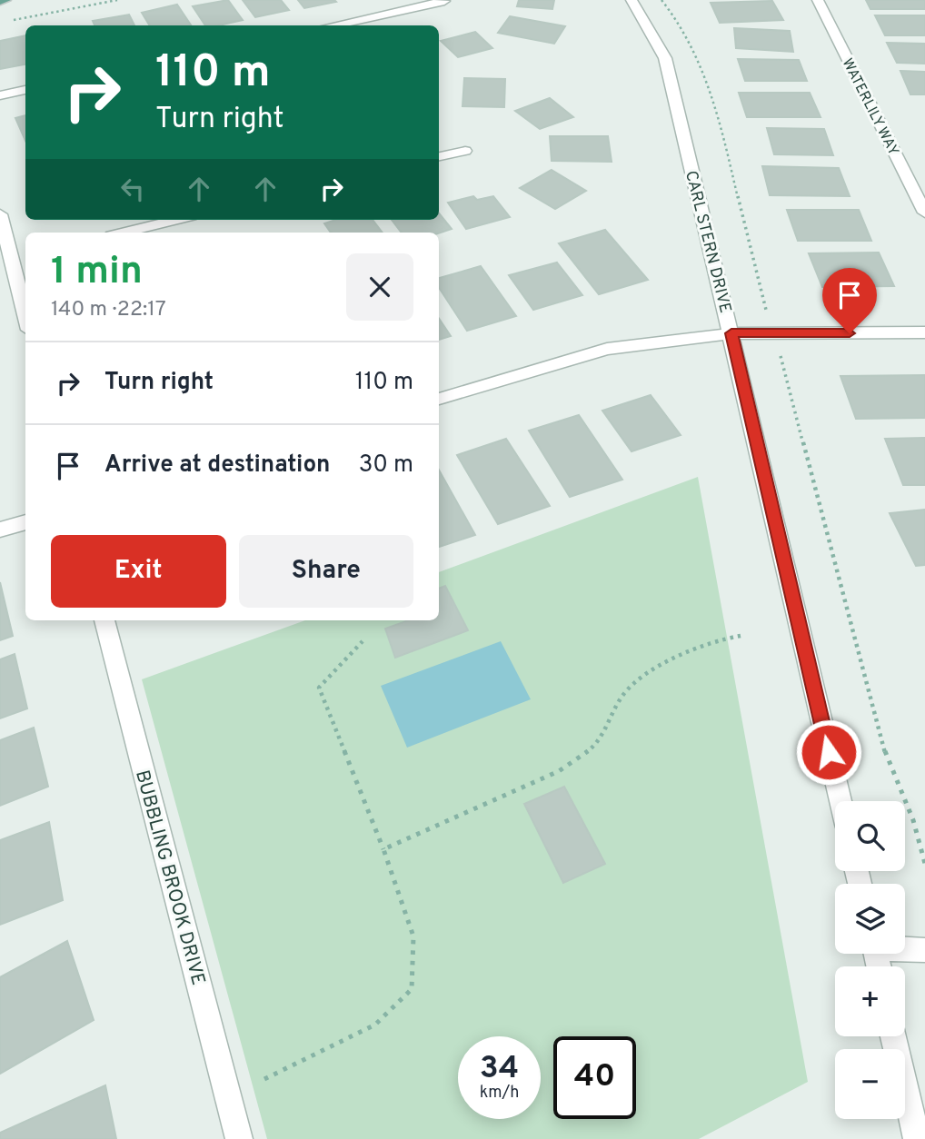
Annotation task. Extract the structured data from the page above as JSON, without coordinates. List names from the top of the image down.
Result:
{
  "streets": {
    "street": ["WATERLILY WAY", "CARL STERN DRIVE", "BUBBLING BROOK DRIVE"]
  },
  "page": {
    "turn": ["110 m", "Turn right"],
    "heading": ["1 min", "140 m · 22:17"],
    "list": [
      {
        "name": "Turn right",
        "value": "110 m"
      },
      {
        "name": "Arrive at destination",
        "value": "30 m"
      }
    ],
    "buttons": ["Exit", "Share"],
    "map_buttons": ["+", "−"],
    "speed": "34 km/h",
    "limit": "40"
  }
}
